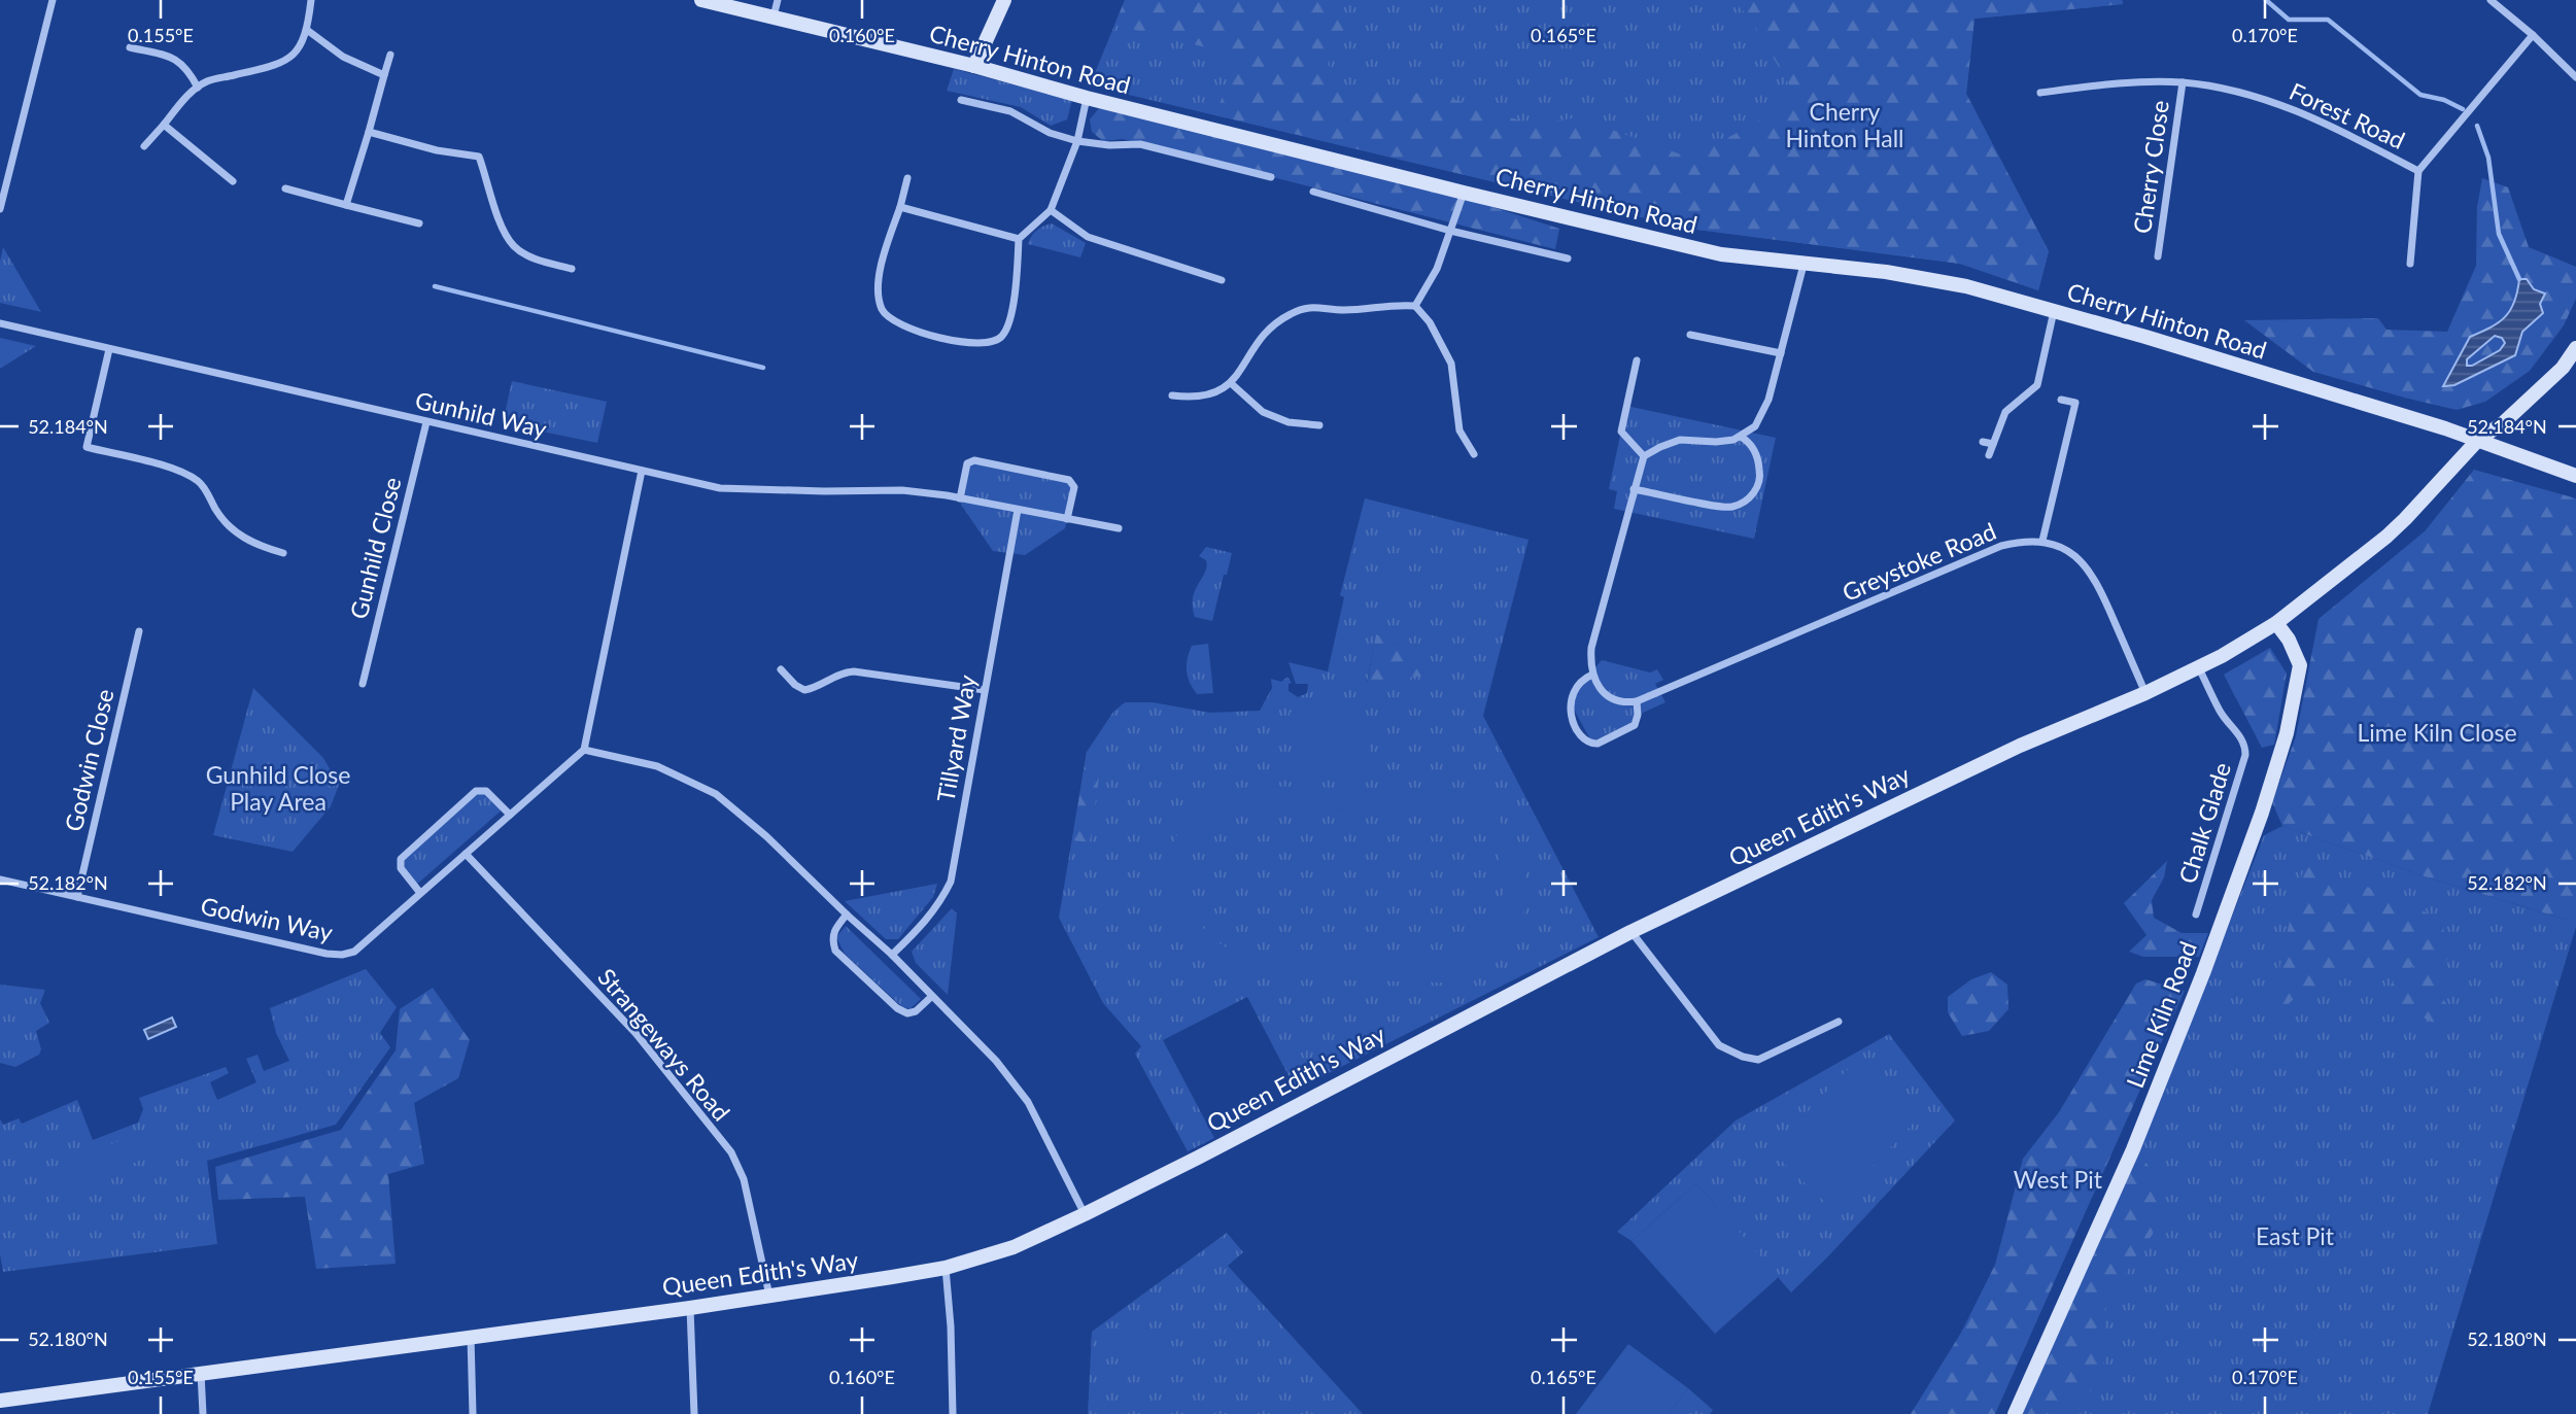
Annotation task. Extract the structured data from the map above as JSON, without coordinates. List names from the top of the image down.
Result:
{
  "streets": {
    "street": [
      "Cherry Hinton Road",
      "Forest Road",
      "Cherry Close",
      "Gunhild Way",
      "Gunhild Close",
      "Greystoke Road",
      "Tillyard Way",
      "Godwin Close",
      "Queen Edith's Way",
      "Chalk Glade",
      "Godwin Way",
      "Lime Kiln Road",
      "Strangeways Road"
    ]
  },
  "crossings": [
    ["Cherry Hinton Road", "Queen Edith's Way"],
    ["Forest Road", "Cherry Close"],
    ["Gunhild Way", "Gunhild Close"],
    ["Gunhild Way", "Tillyard Way"],
    ["Godwin Close", "Godwin Way"],
    ["Queen Edith's Way", "Chalk Glade"],
    ["Queen Edith's Way", "Lime Kiln Road"],
    ["Queen Edith's Way", "Strangeways Road"],
    ["Godwin Way", "Strangeways Road"]
  ],
  "parks": [
    "Cherry Hinton Hall",
    "Lime Kiln Close",
    "Gunhild Close Play Area",
    "West Pit",
    "East Pit"
  ],
  "coordinates": [
    "0.155°E",
    "0.160°E",
    "0.165°E",
    "0.170°E",
    "52.184°N",
    "52.182°N",
    "52.180°N"
  ]
}
